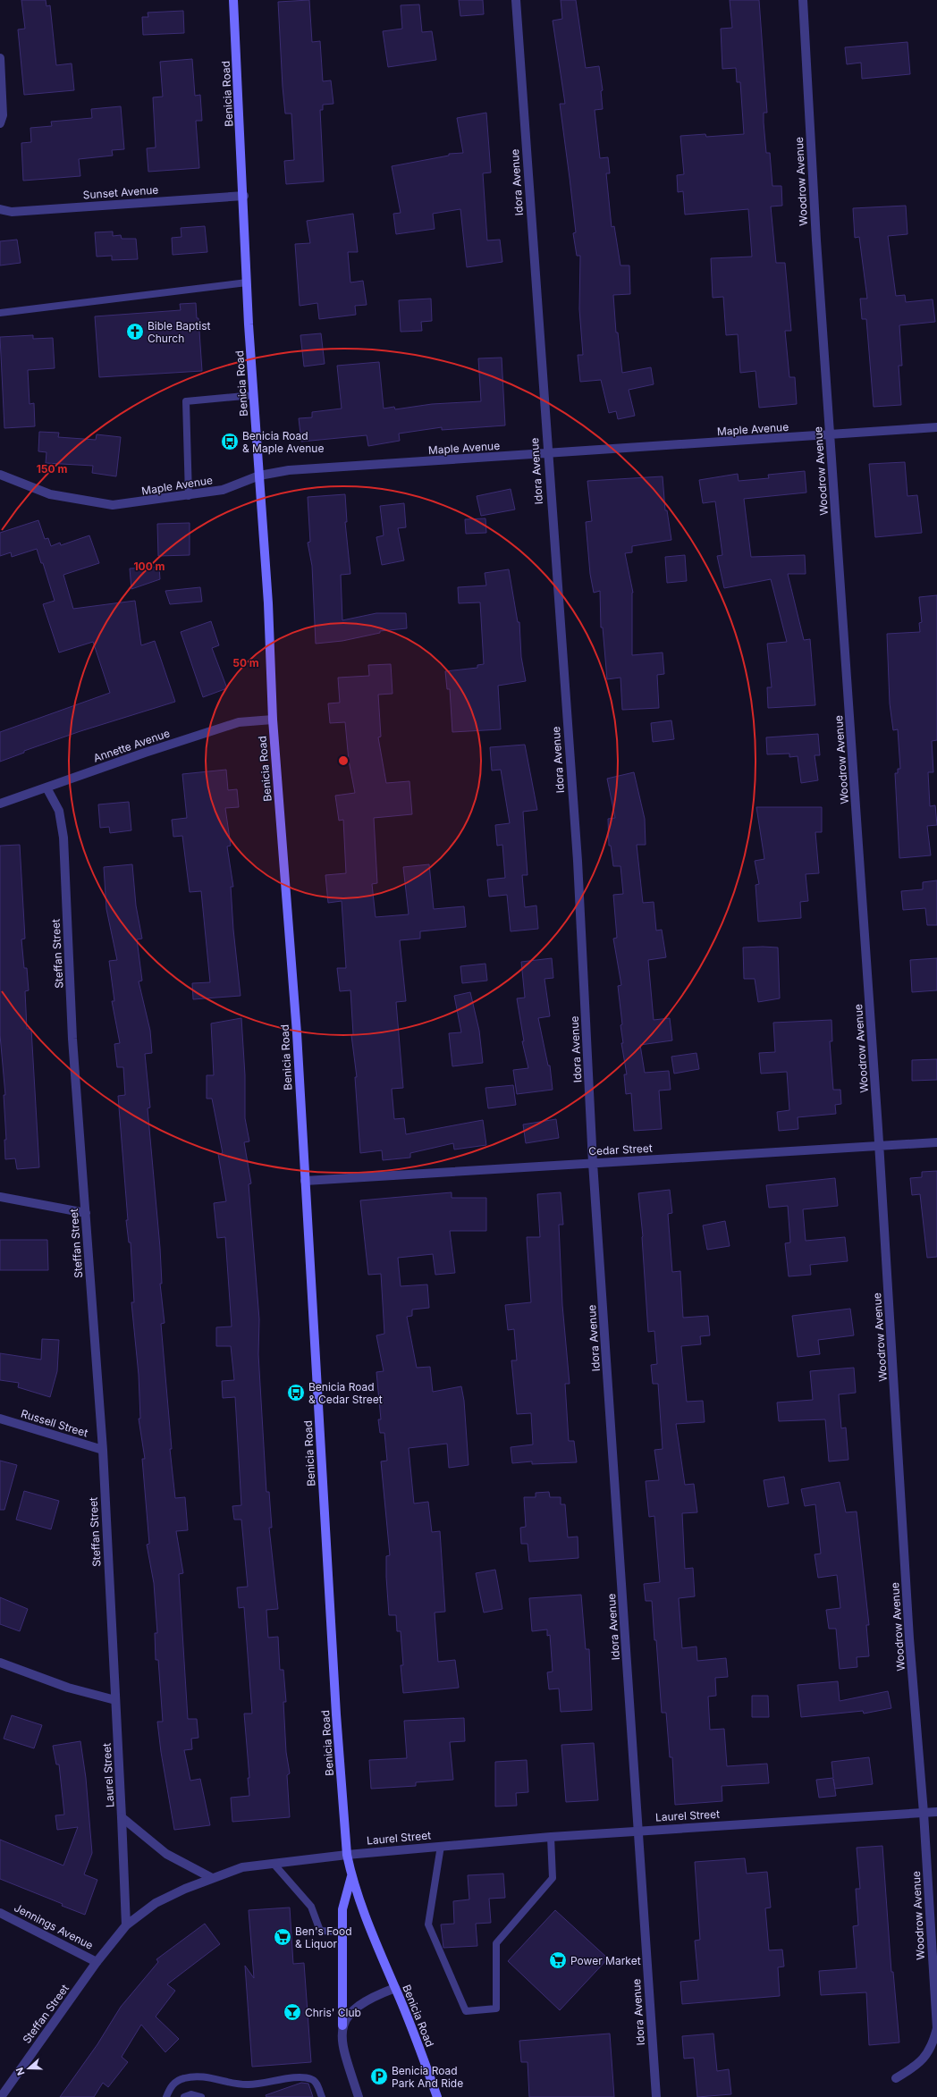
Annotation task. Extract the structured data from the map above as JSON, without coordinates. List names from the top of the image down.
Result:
{
  "streets": {
    "main road": ["Benicia Road"],
    "street": [
      "Woodrow Avenue",
      "Idora Avenue",
      "Sunset Avenue",
      "Maple Avenue",
      "Annette Avenue",
      "Steffan Street",
      "Cedar Street",
      "Russell Street",
      "Laurel Street",
      "Jennings Avenue"
    ]
  },
  "crossings": [
    ["Benicia Road", "Sunset Avenue"],
    ["Benicia Road", "Maple Avenue"],
    ["Benicia Road", "Annette Avenue"],
    ["Benicia Road", "Cedar Street"],
    ["Benicia Road", "Laurel Street"],
    ["Woodrow Avenue", "Maple Avenue"],
    ["Woodrow Avenue", "Cedar Street"],
    ["Woodrow Avenue", "Laurel Street"],
    ["Idora Avenue", "Maple Avenue"],
    ["Idora Avenue", "Cedar Street"],
    ["Idora Avenue", "Laurel Street"],
    ["Annette Avenue", "Steffan Street"],
    ["Steffan Street", "Russell Street"],
    ["Steffan Street", "Laurel Street"],
    ["Steffan Street", "Jennings Avenue"]
  ],
  "places": {
    "church": ["Bible Baptist Church"],
    "bus stop": ["Benicia Road & Maple Avenue", "Benicia Road & Cedar Street"],
    "supermarket": ["Ben's Food & Liquor", "Power Market"],
    "bar": ["Chris' Club"],
    "parking": ["Benicia Road Park And Ride"]
  },
  "north": "left",
  "rings": ["150 m", "100 m", "50 m"]
}
